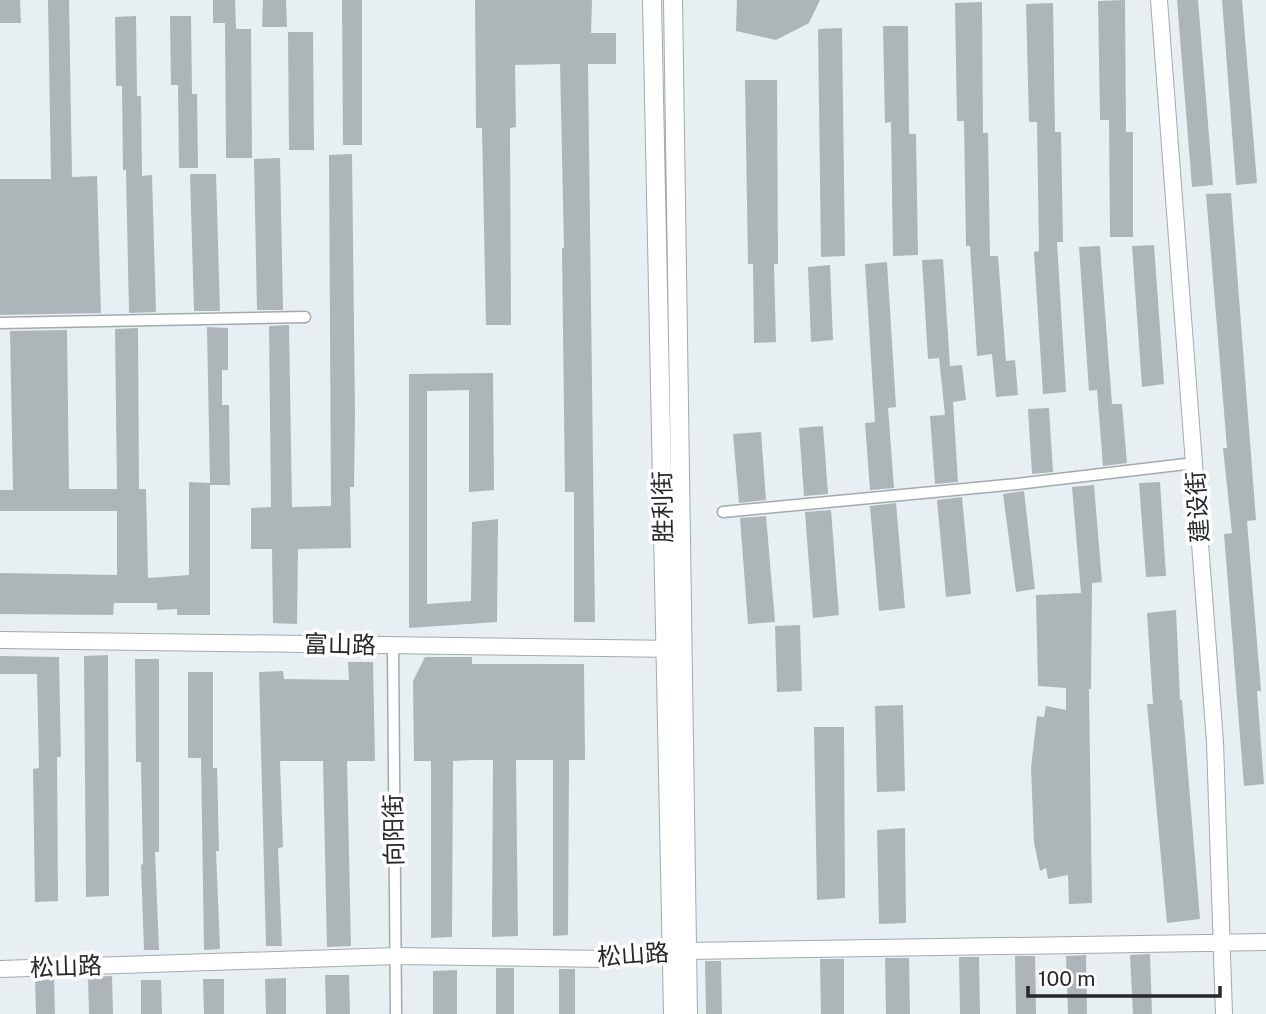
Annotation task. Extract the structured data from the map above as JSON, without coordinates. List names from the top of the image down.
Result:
{
  "streets": {
    "main road": ["胜利街"],
    "street": [
      "建设街",
      "富山路",
      "向阳街",
      "松山路"
    ]
  },
  "crossings": [
    ["胜利街", "富山路"],
    ["胜利街", "松山路"],
    ["建设街", "松山路"],
    ["富山路", "向阳街"],
    ["向阳街", "松山路"]
  ],
  "scale_bar": "100 m"
}
